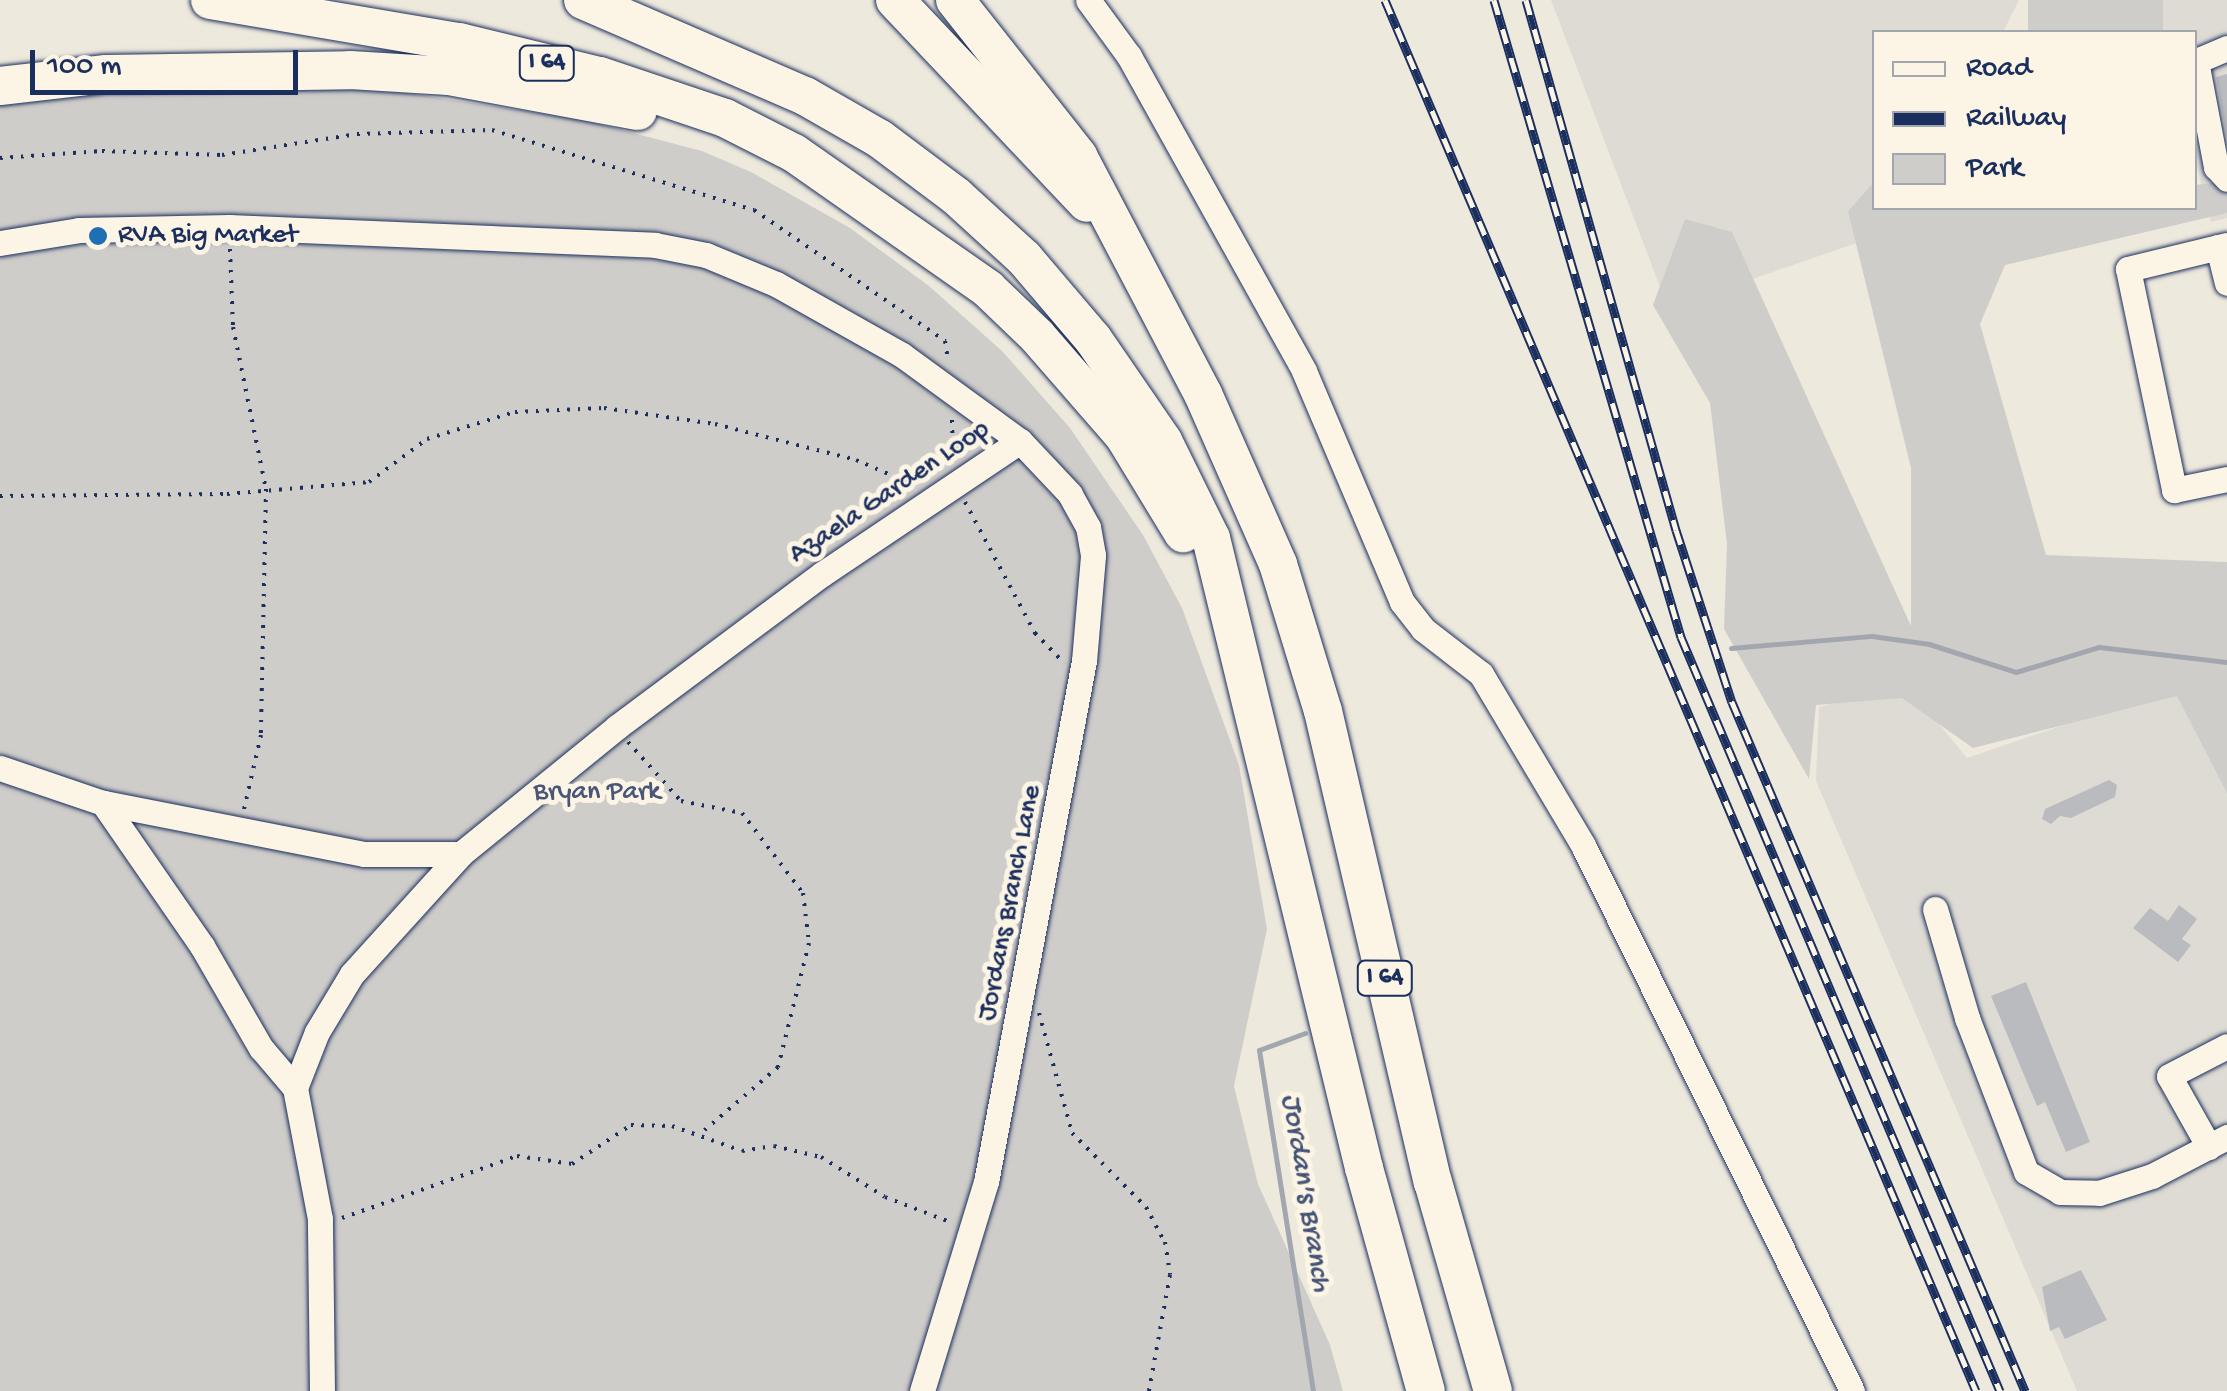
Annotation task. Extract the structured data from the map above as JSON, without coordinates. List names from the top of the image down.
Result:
{
  "streets": {
    "highway": ["I 64"],
    "street": ["Azaela Garden Loop", "Jordans Branch Lane"]
  },
  "crossings": [
    ["Azaela Garden Loop", "Jordans Branch Lane"]
  ],
  "water": ["Jordan's Branch"],
  "parks": ["Bryan Park"],
  "places": ["RVA Big Market"],
  "legend": ["Road", "Railway", "Park"],
  "scale_bar": "100 m"
}
